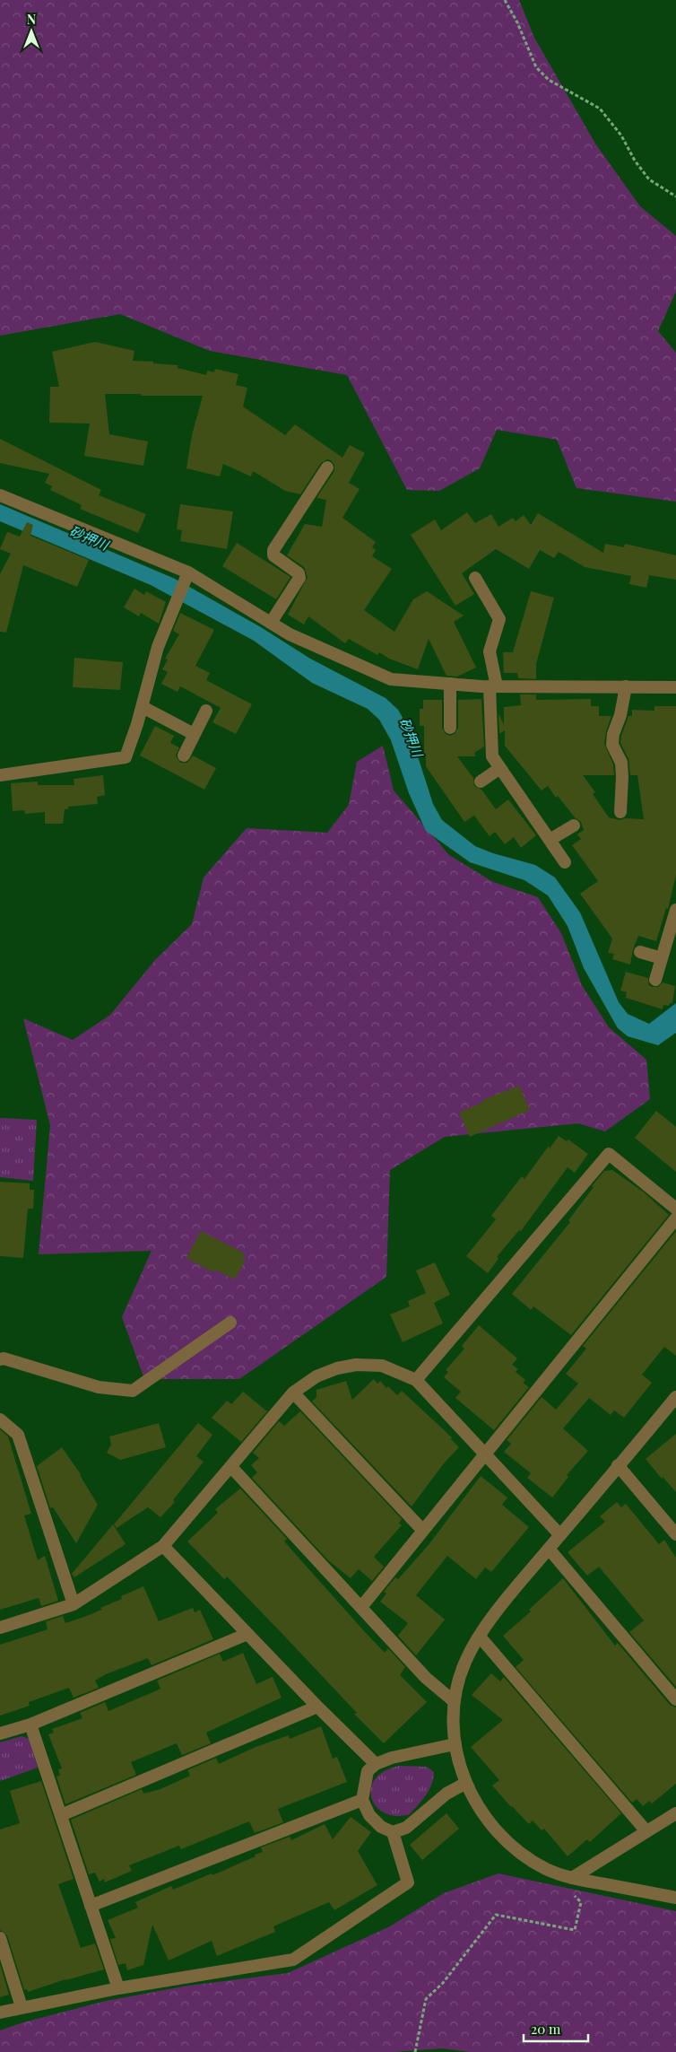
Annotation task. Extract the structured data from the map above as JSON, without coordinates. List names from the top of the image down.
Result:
{
  "water": ["砂押川"],
  "scale_bar": "20 m",
  "north": "top"
}
